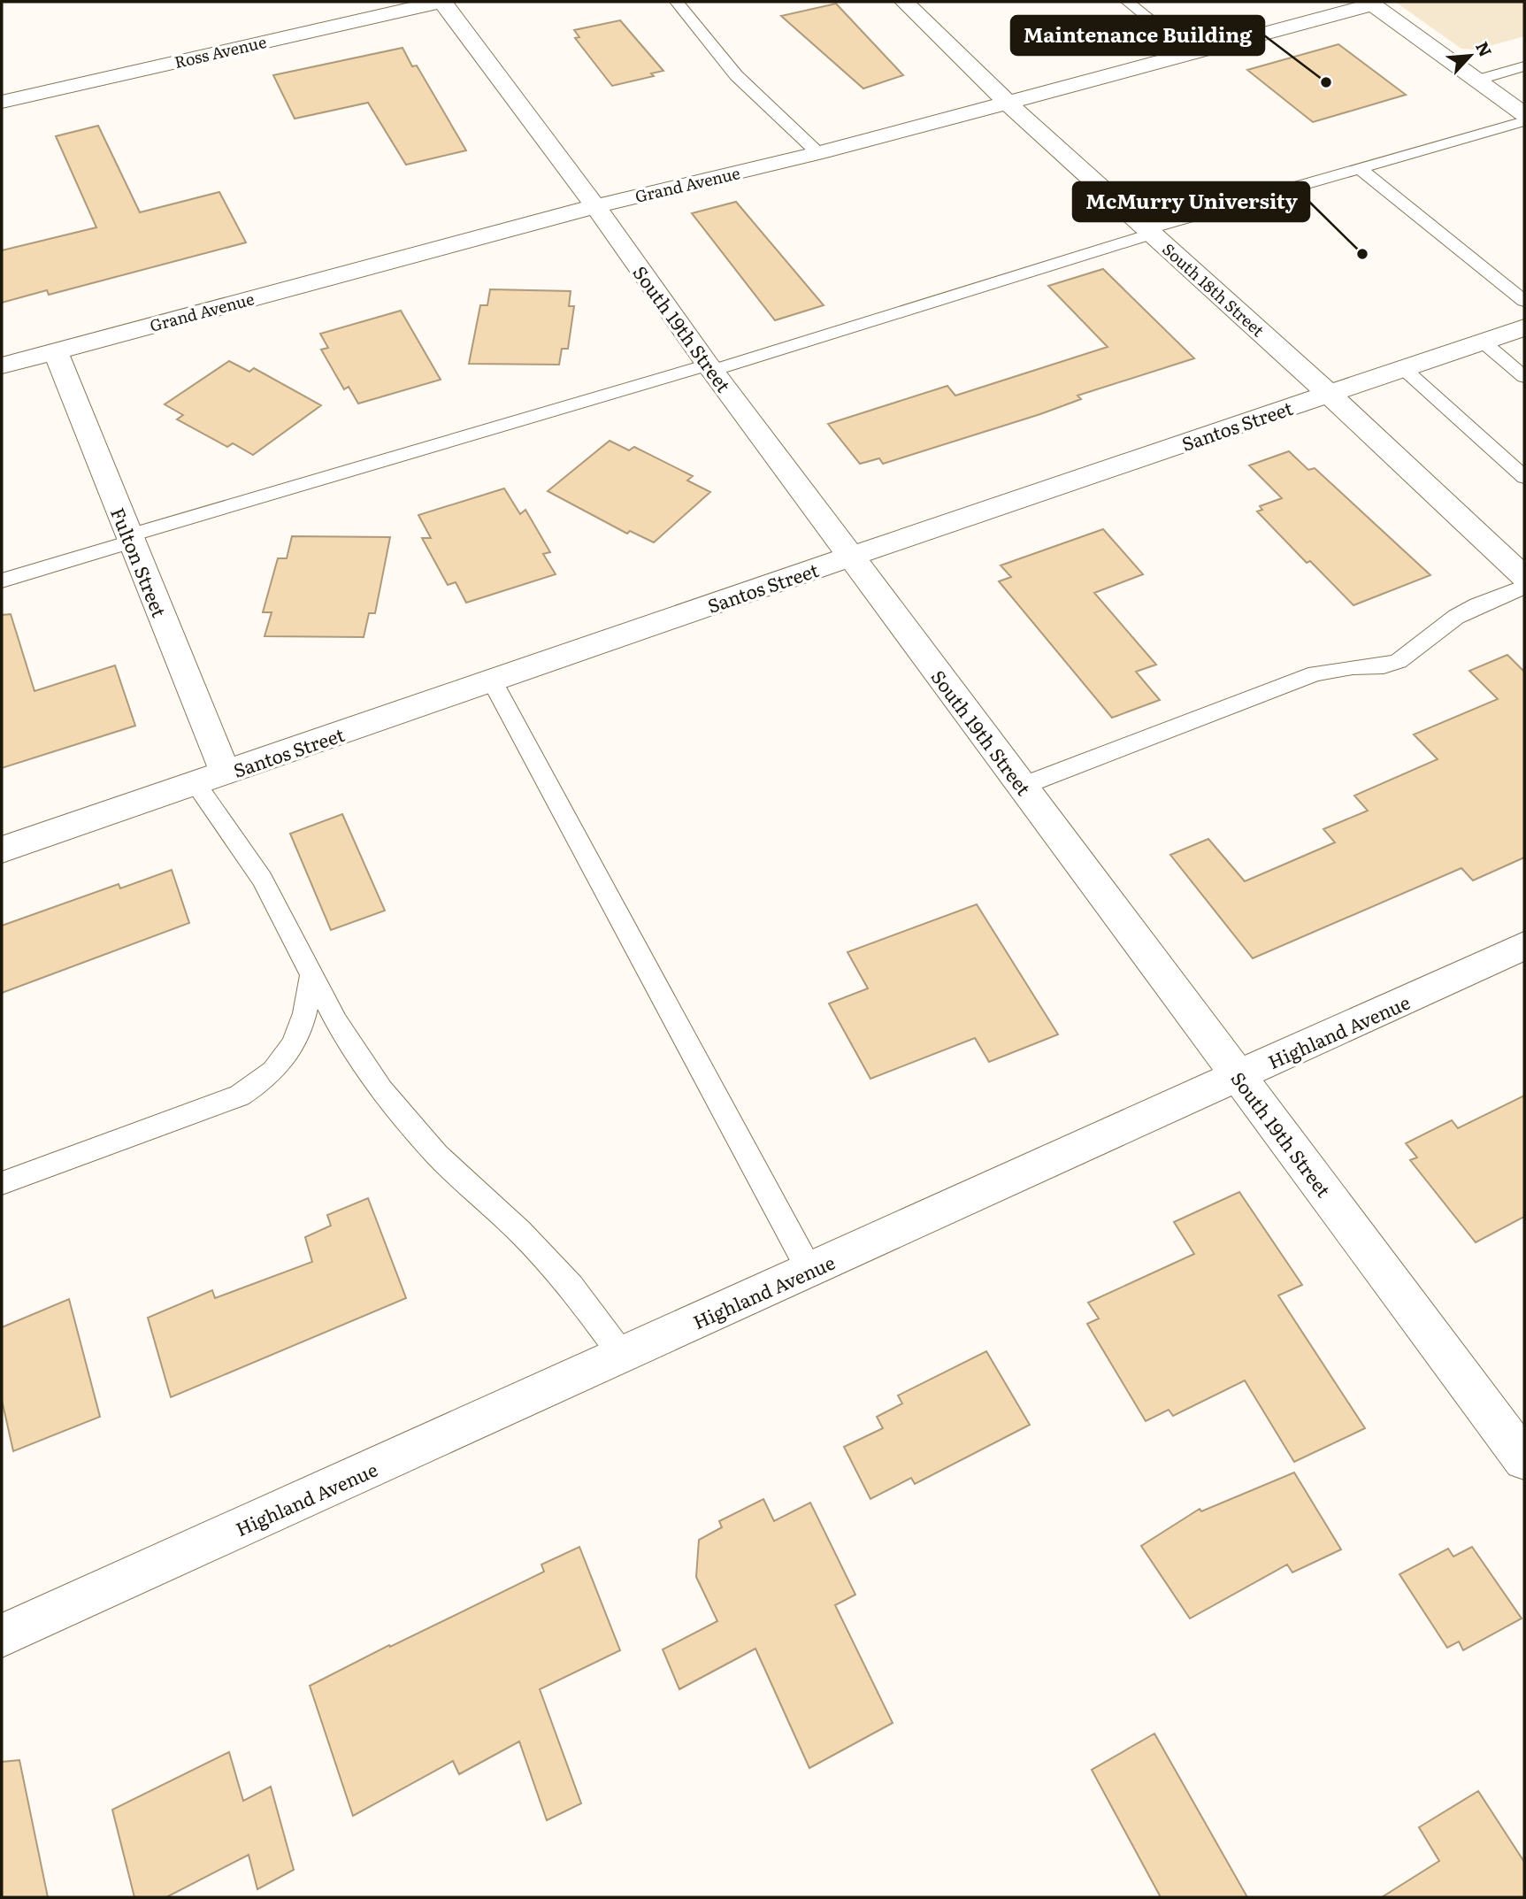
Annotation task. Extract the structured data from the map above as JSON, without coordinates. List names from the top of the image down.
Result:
{
  "streets": {
    "street": [
      "Ross Avenue",
      "Grand Avenue",
      "South 18th Street",
      "South 19th Street",
      "Santos Street",
      "Fulton Street",
      "Highland Avenue"
    ]
  },
  "crossings": [
    ["Ross Avenue", "South 19th Street"],
    ["Grand Avenue", "South 18th Street"],
    ["Grand Avenue", "South 19th Street"],
    ["Grand Avenue", "Fulton Street"],
    ["South 18th Street", "Santos Street"],
    ["South 19th Street", "Santos Street"],
    ["South 19th Street", "Highland Avenue"],
    ["Santos Street", "Fulton Street"]
  ],
  "places": ["Maintenance Building", "McMurry University"],
  "north": "top right"
}
